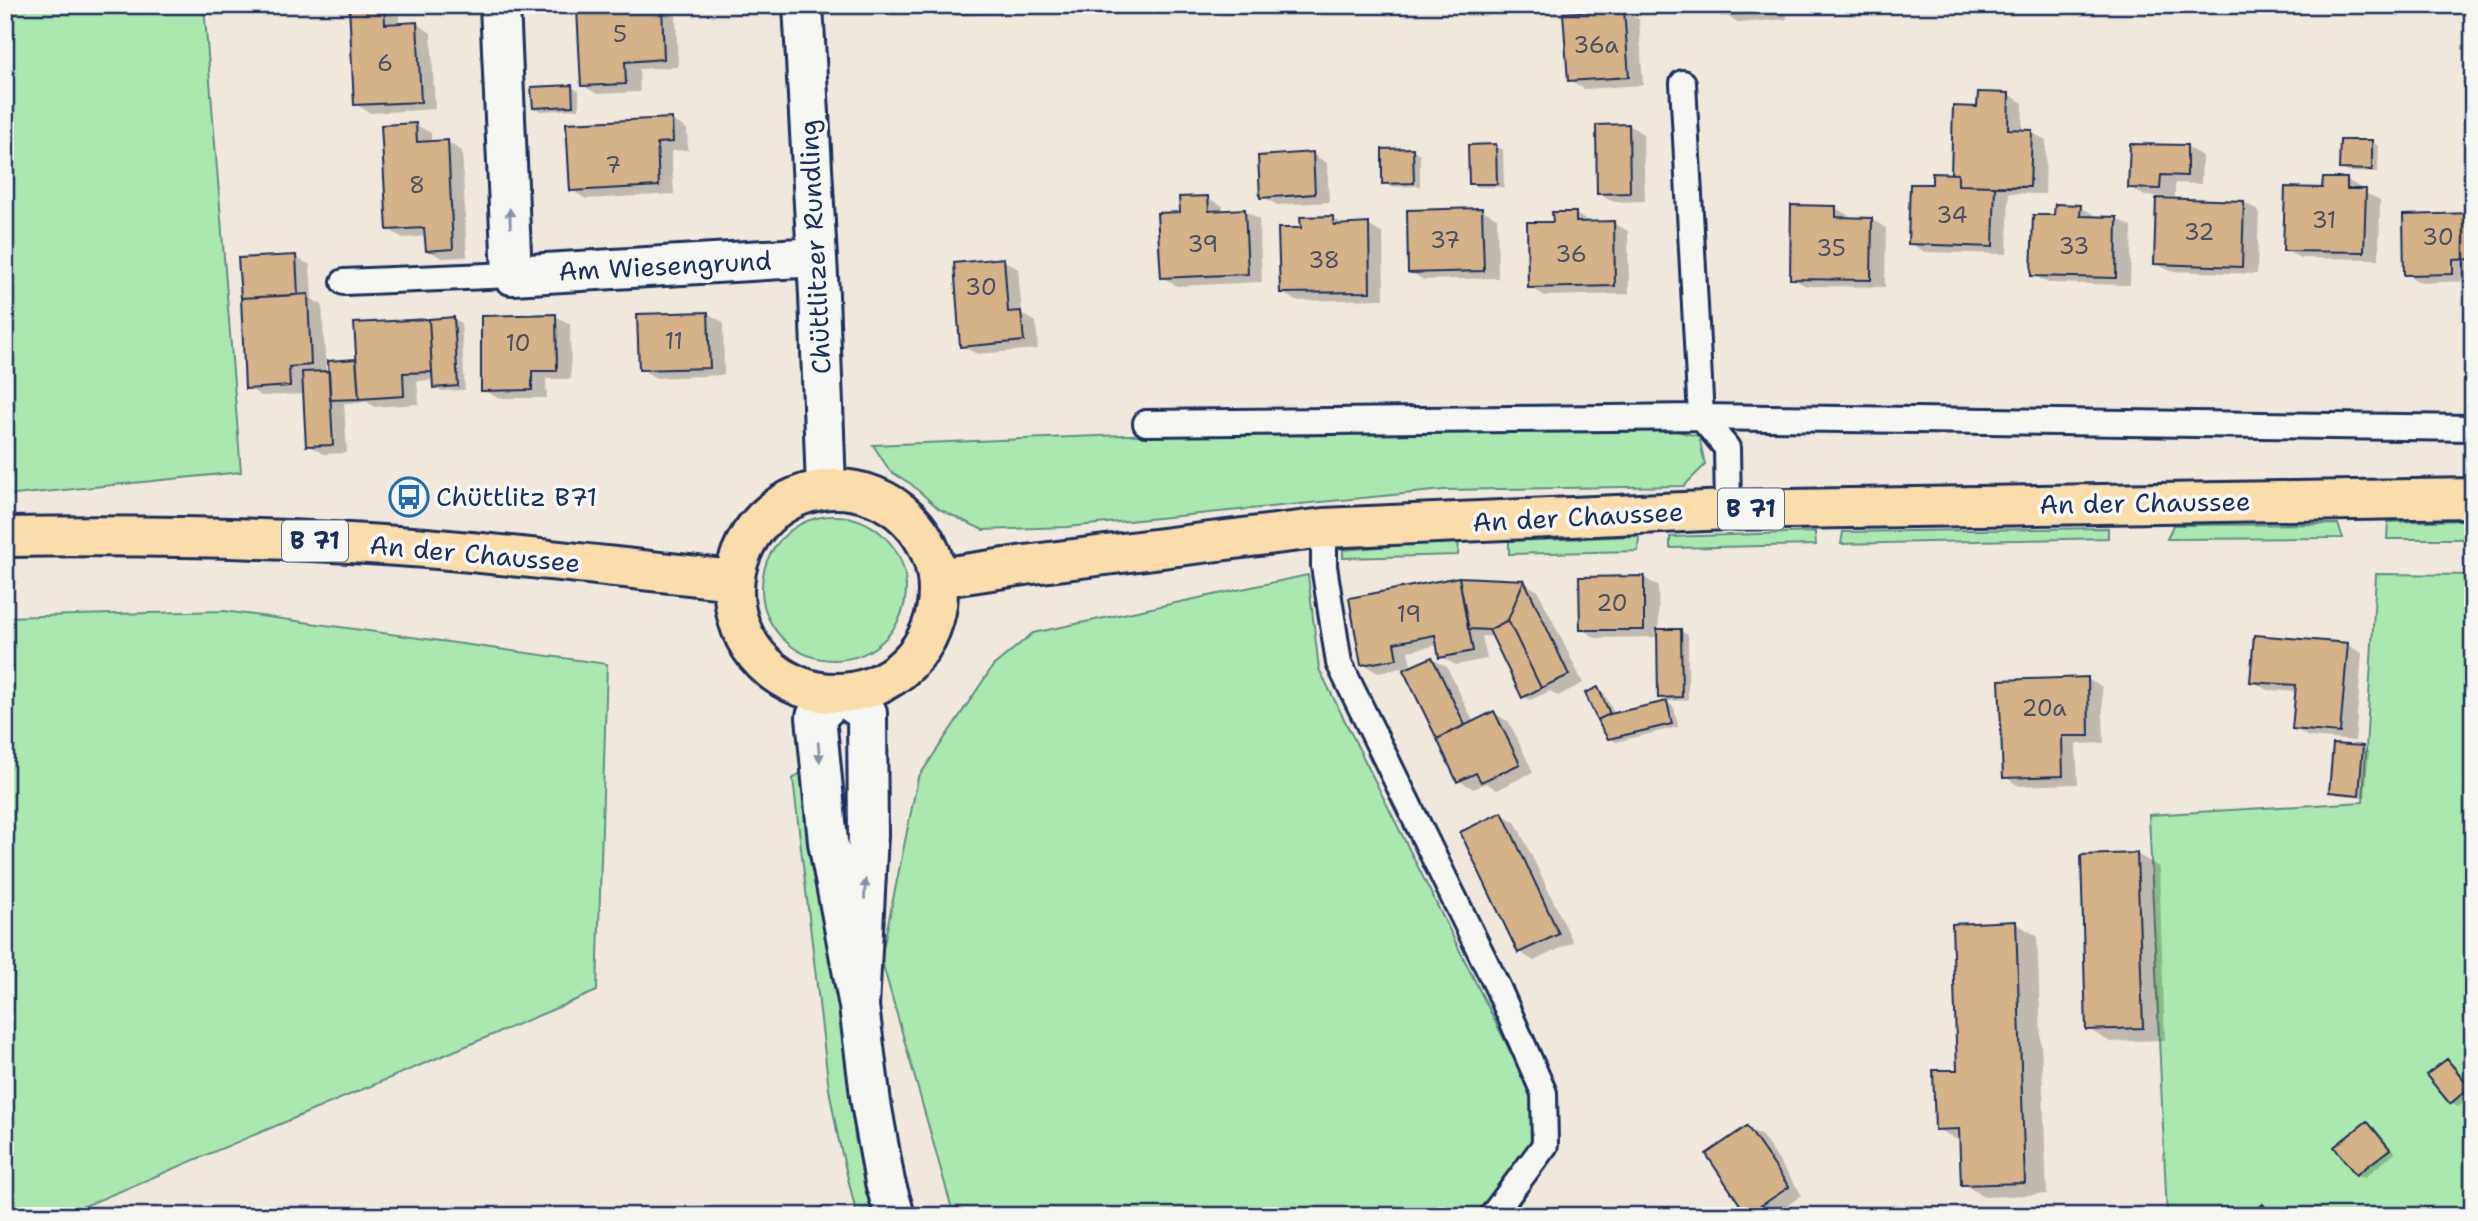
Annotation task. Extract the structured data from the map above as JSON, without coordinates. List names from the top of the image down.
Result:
{
  "streets": {
    "main road": ["An der Chaussee", "B 71"],
    "street": ["Chüttlitzer Rundling", "Am Wiesengrund"]
  },
  "crossings": [
    ["Chüttlitzer Rundling", "Am Wiesengrund"],
    ["Chüttlitzer Rundling", "An der Chaussee"]
  ],
  "places": {
    "bus stop": ["Chüttlitz B71"]
  },
  "house_numbers": [
    "5",
    "36a",
    "6",
    "7",
    "8",
    "34",
    "31",
    "32",
    "30",
    "37",
    "39",
    "33",
    "35",
    "36",
    "38",
    "30",
    "11",
    "10",
    "20",
    "19",
    "20a"
  ]
}
